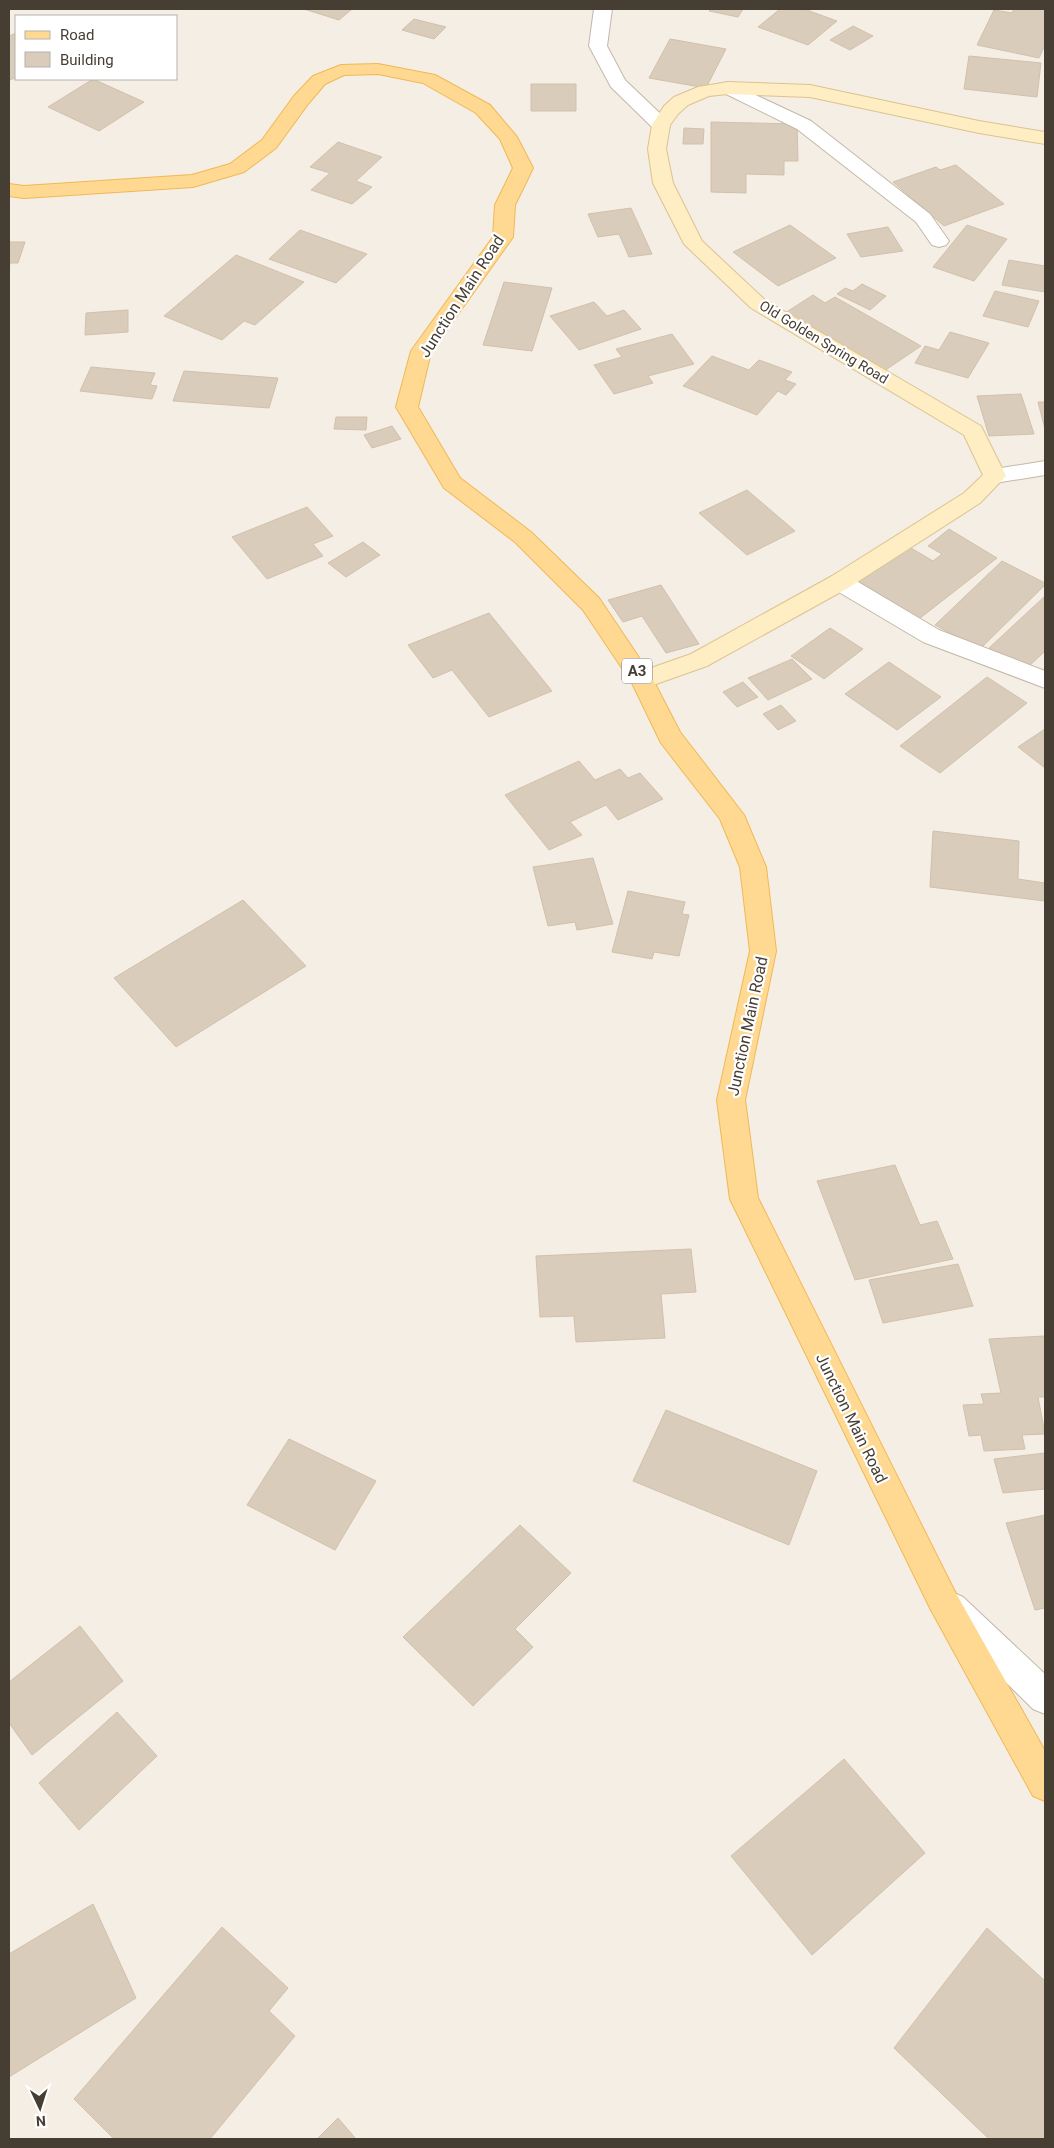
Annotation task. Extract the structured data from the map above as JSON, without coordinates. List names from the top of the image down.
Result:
{
  "streets": {
    "main road": ["Junction Main Road", "Old Golden Spring Road", "A3"]
  },
  "legend": ["Road", "Building"],
  "north": "bottom"
}
